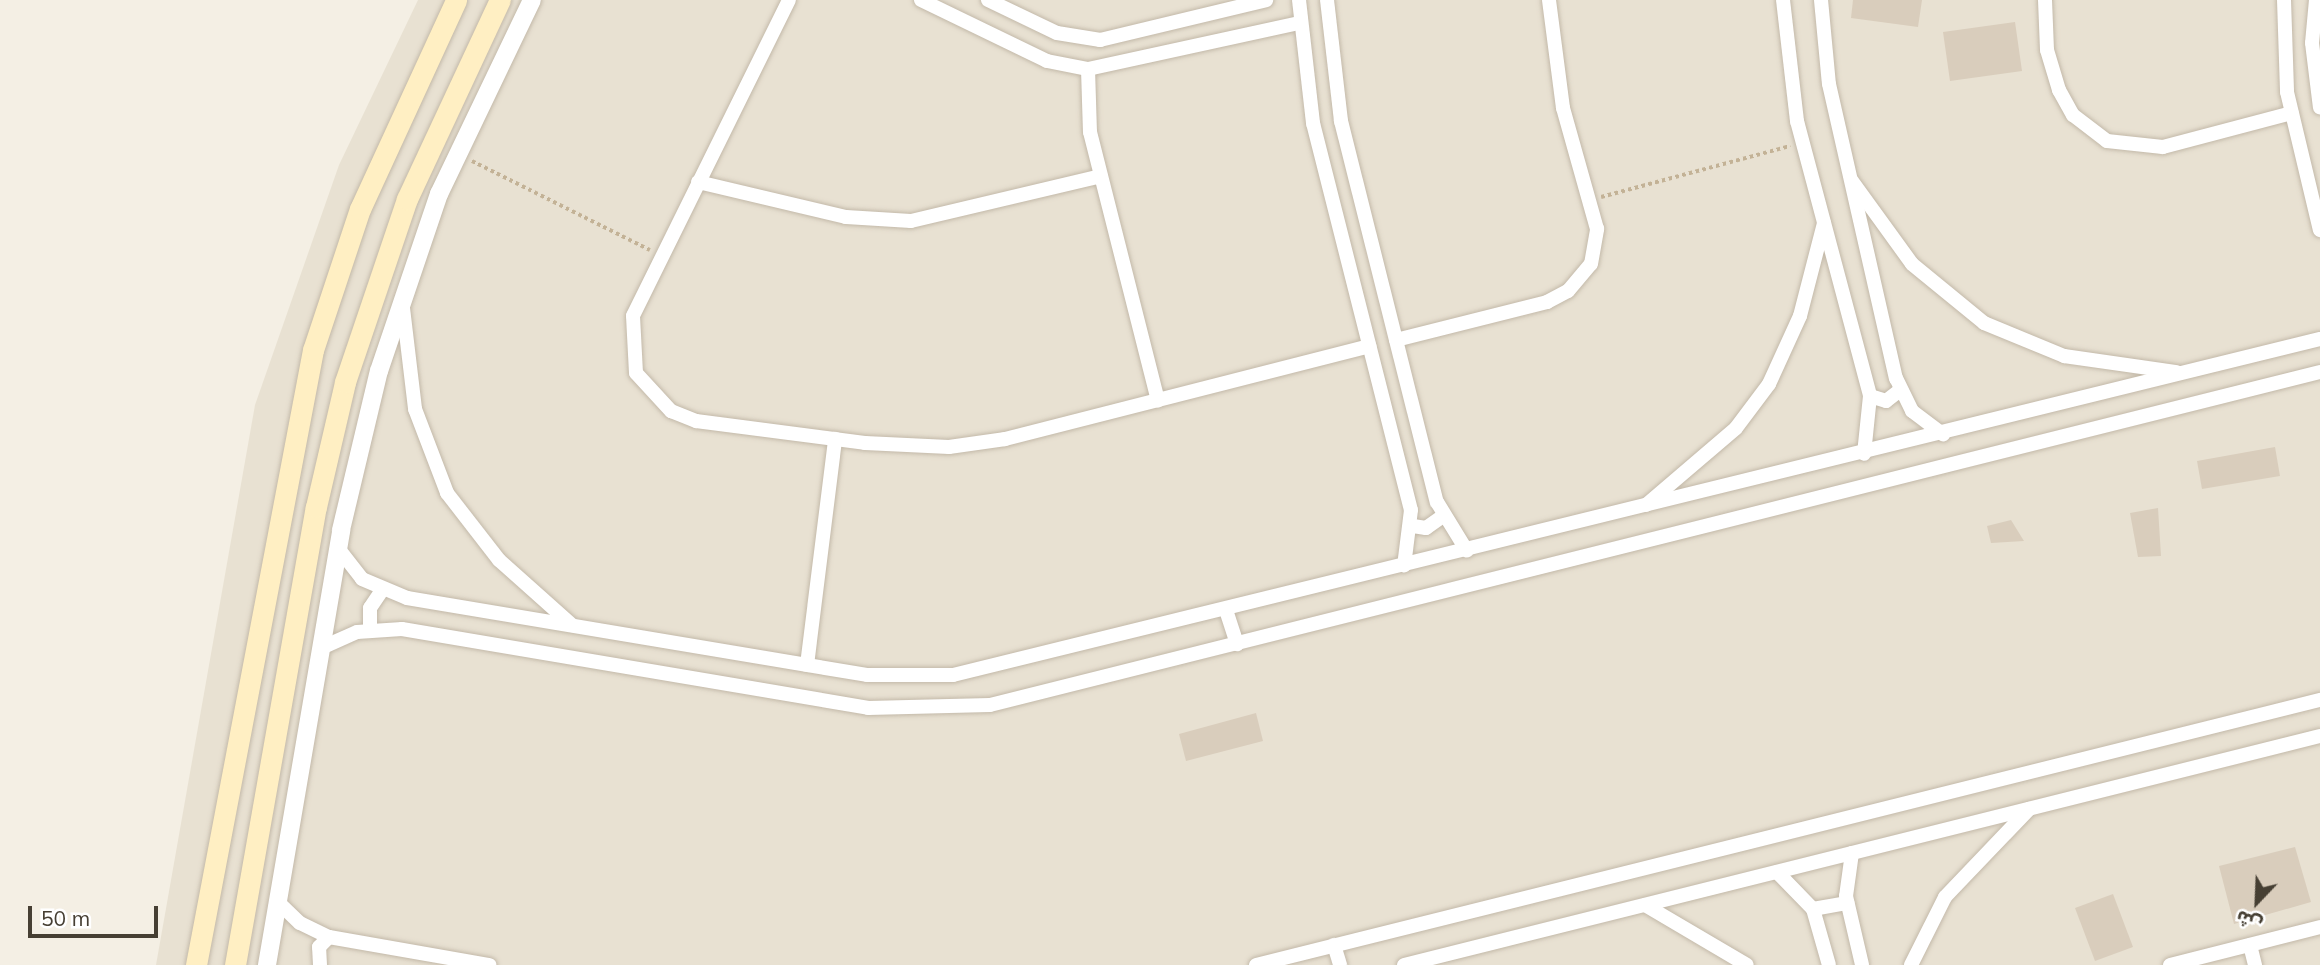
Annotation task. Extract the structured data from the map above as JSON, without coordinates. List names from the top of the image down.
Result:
{
  "scale_bar": "50 m",
  "north": "bottom left"
}
